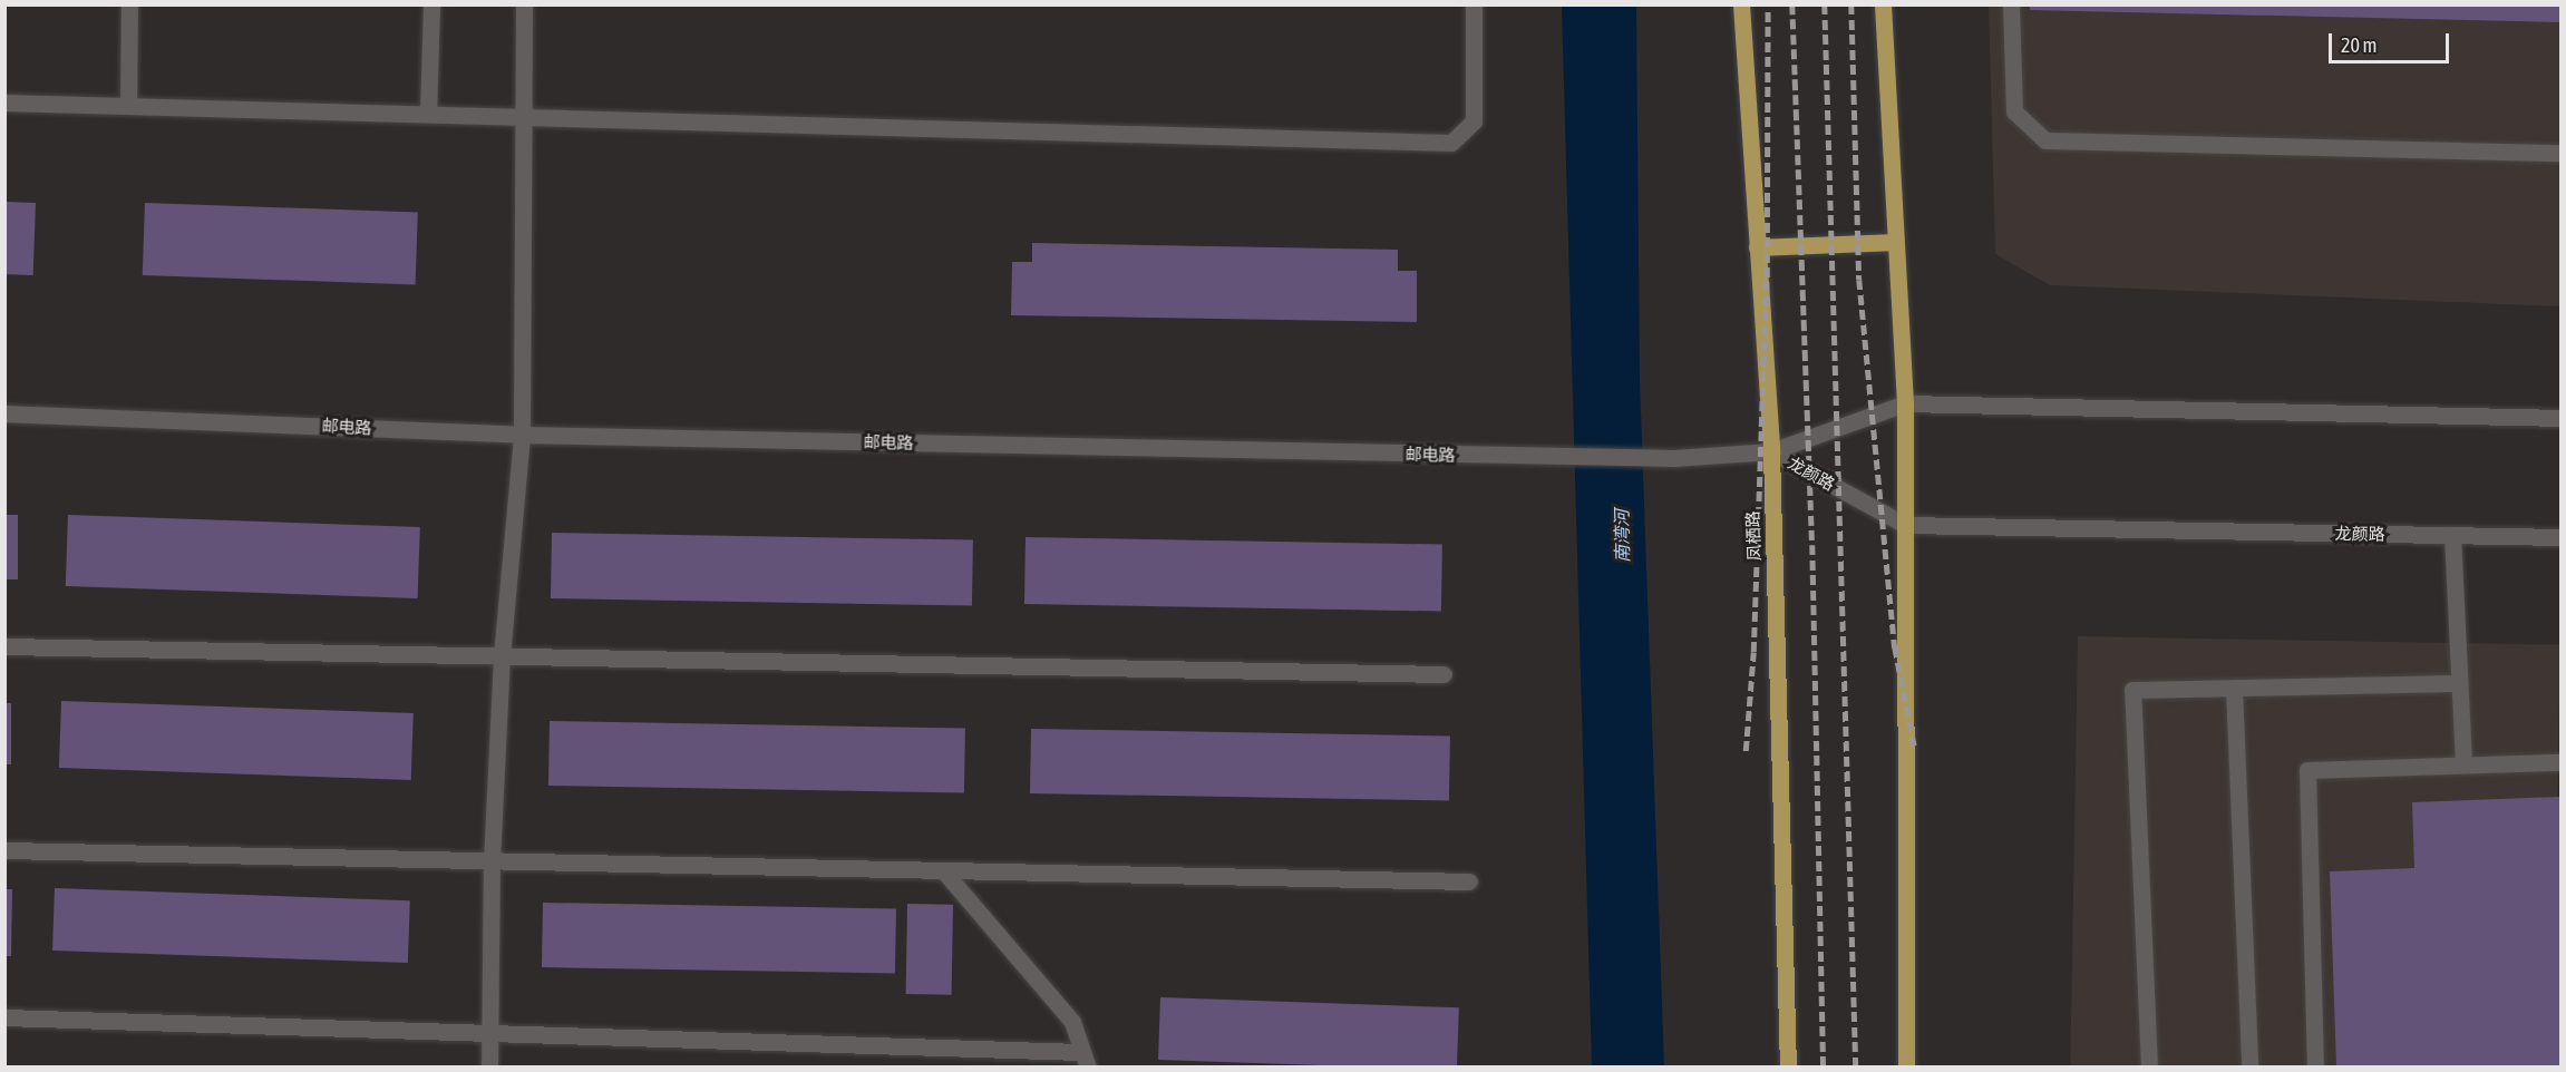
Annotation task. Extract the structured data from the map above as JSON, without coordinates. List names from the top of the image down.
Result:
{
  "streets": {
    "main road": ["凤栖路"],
    "street": ["邮电路", "龙颜路"]
  },
  "crossings": [
    ["邮电路", "龙颜路"],
    ["邮电路", "凤栖路"],
    ["龙颜路", "凤栖路"]
  ],
  "water": ["南湾河"],
  "scale_bar": "20 m"
}
